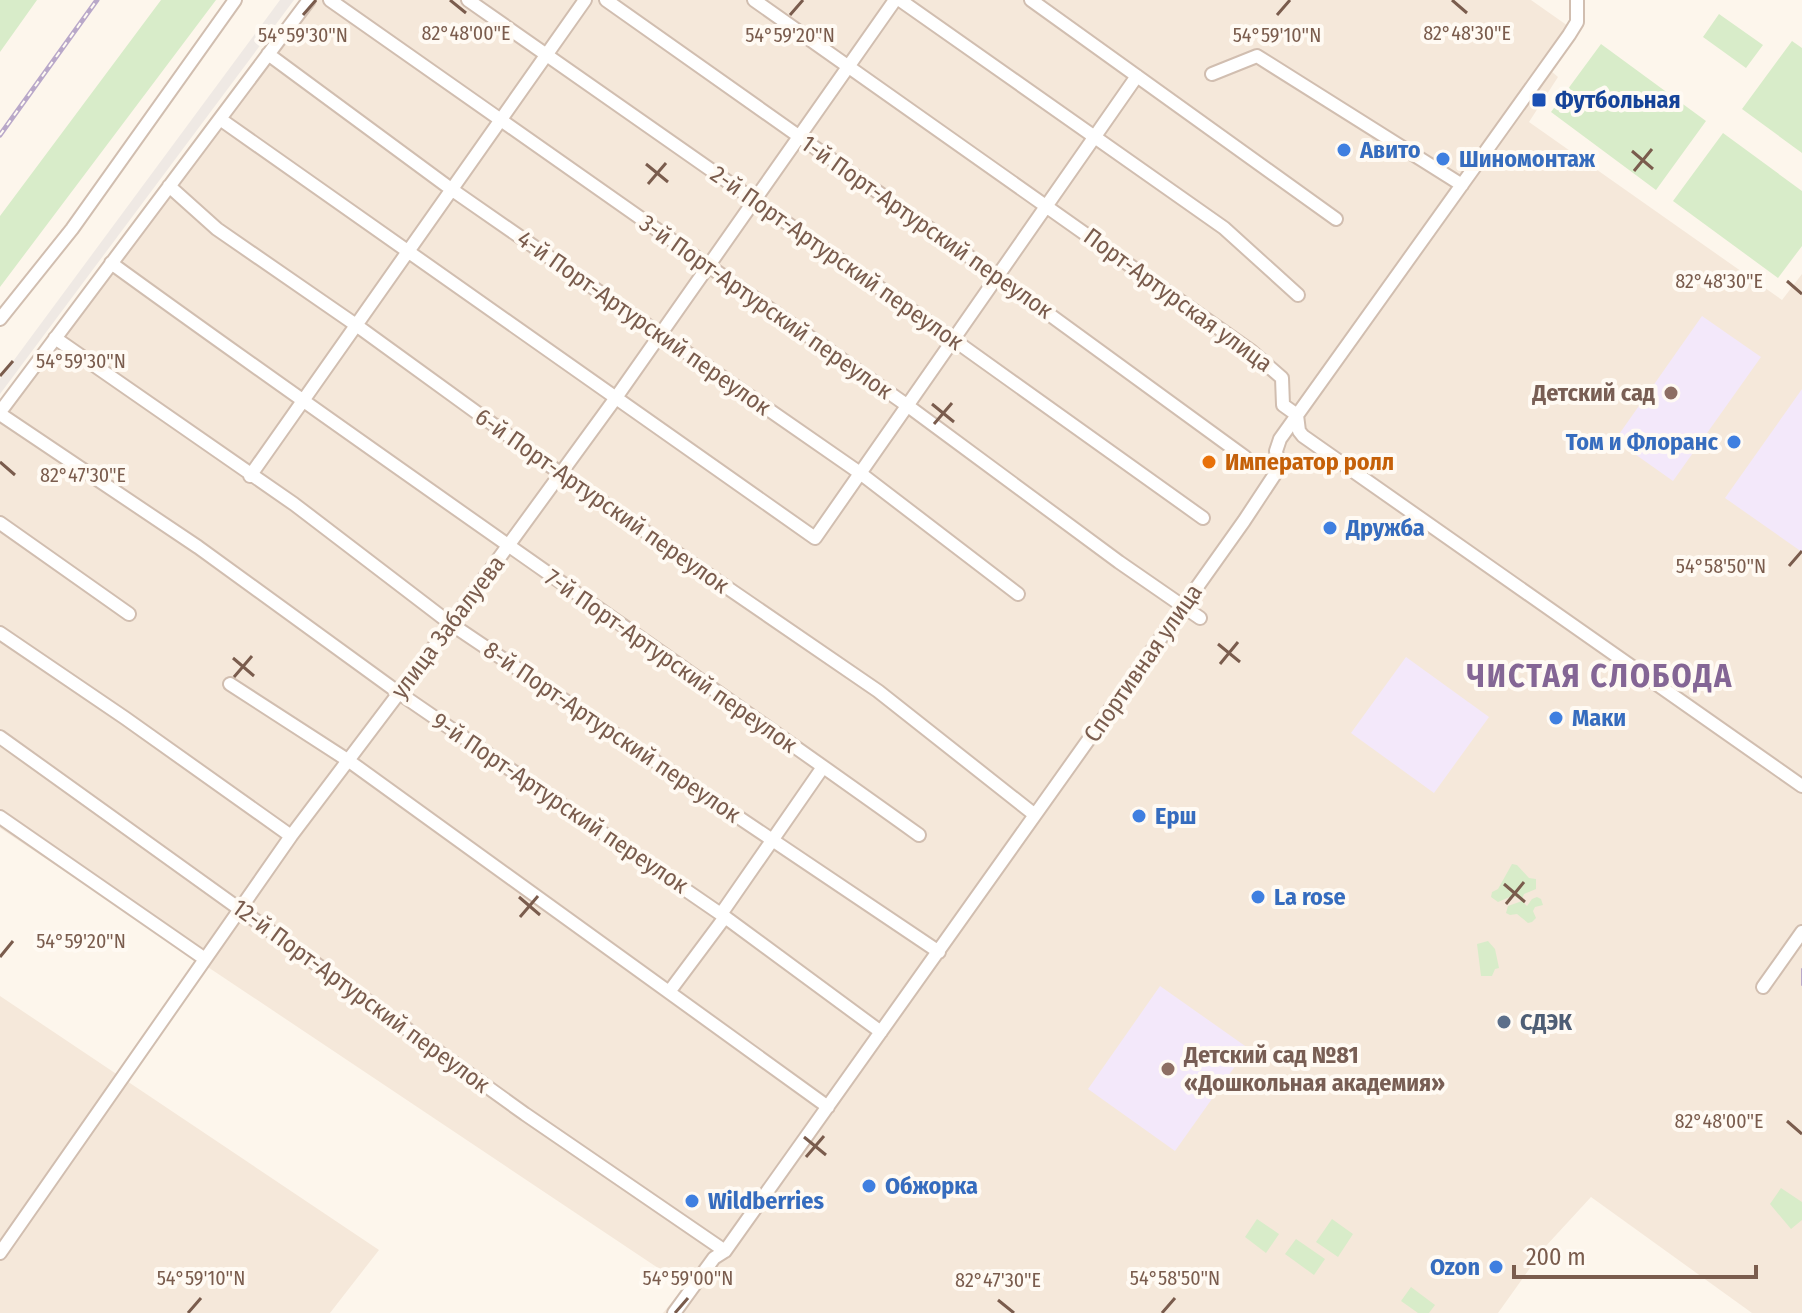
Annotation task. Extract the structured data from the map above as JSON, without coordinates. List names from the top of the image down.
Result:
{
  "streets": {
    "street": [
      "1-й Порт-Артурский переулок",
      "2-й Порт-Артурский переулок",
      "Порт-Артурская улица",
      "3-й Порт-Артурский переулок",
      "4-й Порт-Артурский переулок",
      "6-й Порт-Артурский переулок",
      "улица Забалуева",
      "7-й Порт-Артурский переулок",
      "Спортивная улица",
      "8-й Порт-Артурский переулок",
      "9-й Порт-Артурский переулок",
      "12-й Порт-Артурский переулок"
    ]
  },
  "crossings": [
    ["1-й Порт-Артурский переулок", "улица Забалуева"],
    ["2-й Порт-Артурский переулок", "улица Забалуева"],
    ["Порт-Артурская улица", "улица Забалуева"],
    ["Порт-Артурская улица", "Спортивная улица"],
    ["3-й Порт-Артурский переулок", "улица Забалуева"],
    ["3-й Порт-Артурский переулок", "Спортивная улица"],
    ["4-й Порт-Артурский переулок", "улица Забалуева"],
    ["6-й Порт-Артурский переулок", "улица Забалуева"],
    ["6-й Порт-Артурский переулок", "Спортивная улица"],
    ["улица Забалуева", "7-й Порт-Артурский переулок"],
    ["улица Забалуева", "8-й Порт-Артурский переулок"],
    ["улица Забалуева", "9-й Порт-Артурский переулок"],
    ["улица Забалуева", "12-й Порт-Артурский переулок"],
    ["Спортивная улица", "8-й Порт-Артурский переулок"],
    ["Спортивная улица", "9-й Порт-Артурский переулок"],
    ["Спортивная улица", "12-й Порт-Артурский переулок"]
  ],
  "districts": ["ЧИСТАЯ СЛОБОДА"],
  "places": {
    "transit": ["Футбольная"],
    "other": [
      "Авито",
      "Шиномонтаж",
      "Детский сад",
      "Том и Флоранс",
      "Император ролл",
      "Дружба",
      "Маки",
      "Ерш",
      "La rose",
      "СДЭК",
      "Детский сад №81 «Дошкольная академия»",
      "Обжорка",
      "Wildberries",
      "Ozon"
    ]
  },
  "scale_bar": "200 m",
  "coordinates": [
    "82°48'00\"E",
    "82°48'30\"E",
    "54°59'30\"N",
    "54°59'20\"N",
    "54°59'10\"N",
    "82°47'30\"E",
    "54°58'50\"N",
    "54°59'00\"N"
  ]
}
